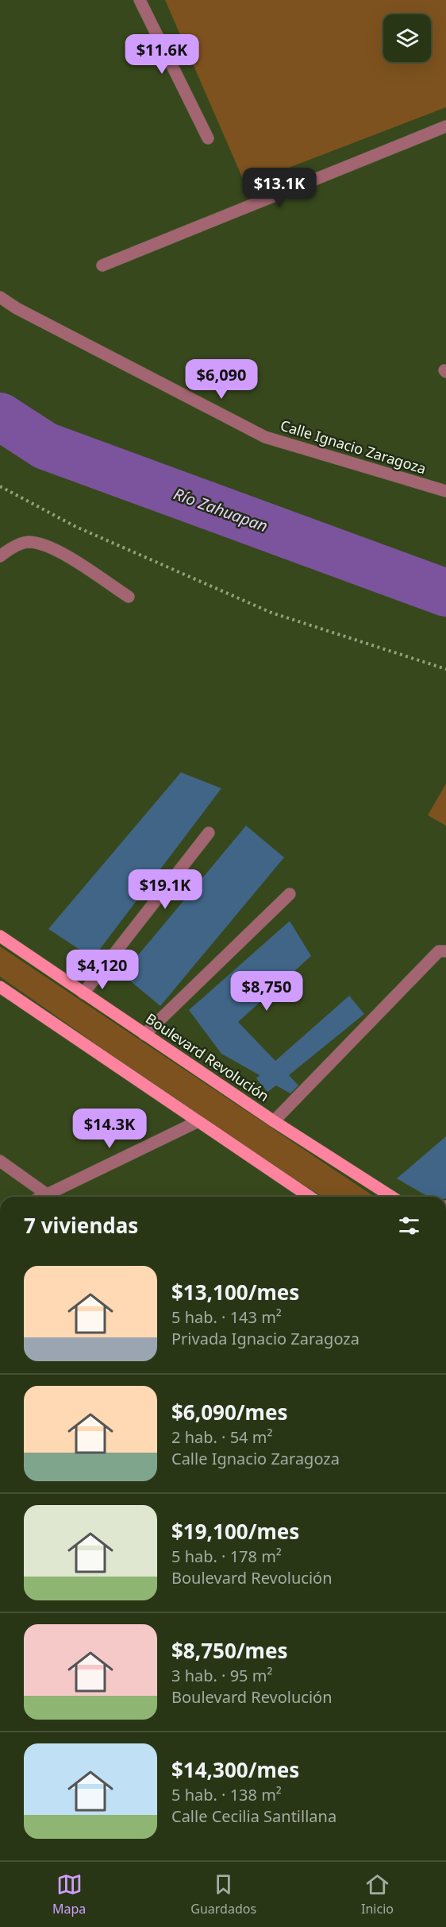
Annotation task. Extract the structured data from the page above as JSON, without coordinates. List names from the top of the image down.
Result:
{
  "streets": {
    "main road": ["Boulevard Revolución"],
    "street": ["Calle Ignacio Zaragoza"]
  },
  "water": ["Río Zahuapan"],
  "page": {
    "price": [
      "$11.6K",
      "$13.1K",
      "$6,090",
      "$19.1K",
      "$4,120",
      "$8,750",
      "$14.3K"
    ],
    "heading": "7 viviendas",
    "list": [
      {
        "name": "$13,100/mes",
        "note": "5 hab. · 143 m² · Privada Ignacio Zaragoza"
      },
      {
        "name": "$6,090/mes",
        "note": "2 hab. · 54 m² · Calle Ignacio Zaragoza"
      },
      {
        "name": "$19,100/mes",
        "note": "5 hab. · 178 m² · Boulevard Revolución"
      },
      {
        "name": "$8,750/mes",
        "note": "3 hab. · 95 m² · Boulevard Revolución"
      },
      {
        "name": "$14,300/mes",
        "note": "5 hab. · 138 m² · Calle Cecilia Santillana"
      }
    ],
    "tabs": ["Mapa", "Guardados", "Inicio"]
  }
}
